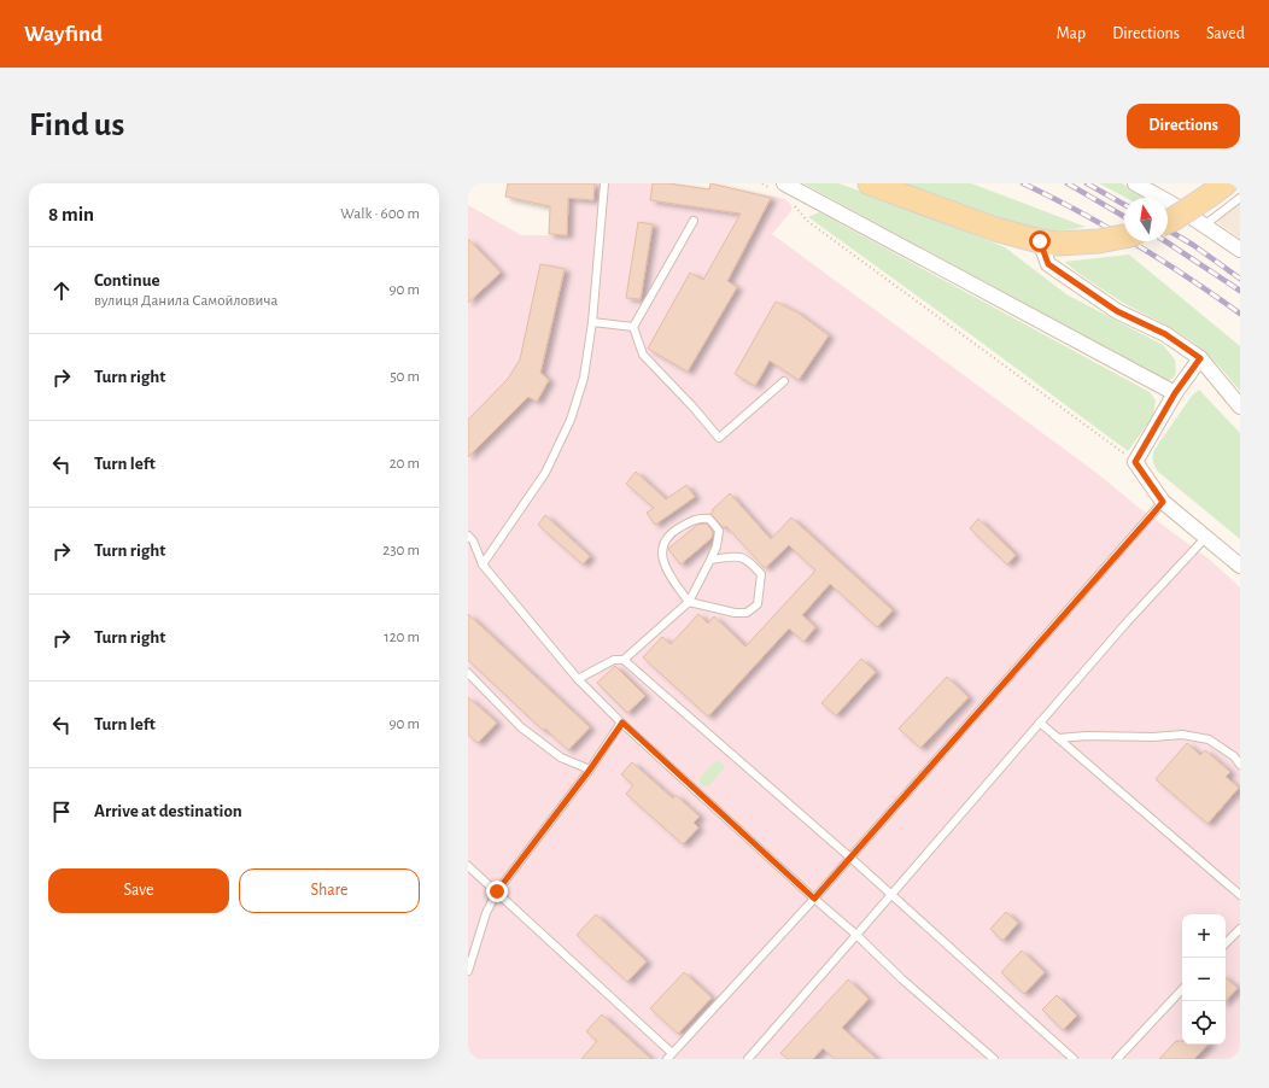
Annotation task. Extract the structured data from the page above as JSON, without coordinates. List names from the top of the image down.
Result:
{
  "north": "top",
  "page": {
    "header": "Wayfind",
    "nav": ["Map", "Directions", "Saved"],
    "buttons": [
      "Directions",
      ["Save", "Share"]
    ],
    "title": "Find us",
    "heading": ["8 min", "Walk · 600 m"],
    "list": [
      ["Continue", "вулиця Данила Самойловича", "90 m"],
      ["Turn right", "50 m"],
      ["Turn left", "20 m"],
      ["Turn right", "230 m"],
      ["Turn right", "120 m"],
      ["Turn left", "90 m"],
      "Arrive at destination"
    ],
    "map_buttons": ["+", "−"]
  }
}
